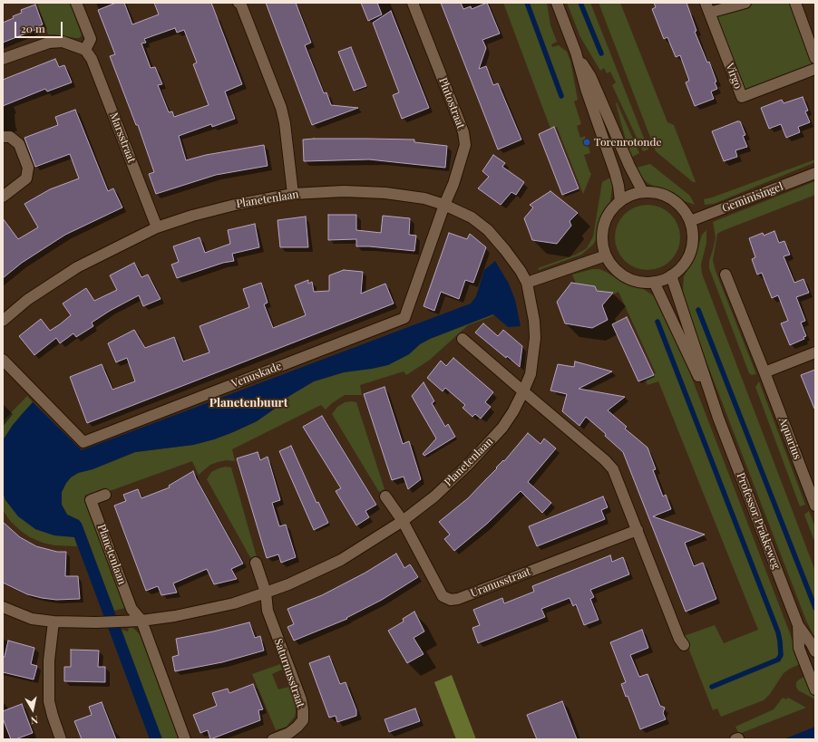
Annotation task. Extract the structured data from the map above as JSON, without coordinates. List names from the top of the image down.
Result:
{
  "streets": {
    "street": [
      "Virgo",
      "Plutostraat",
      "Marsstraat",
      "Geminisingel",
      "Planetenlaan",
      "Venuskade",
      "Aquarius",
      "Professor Prakkeweg",
      "Uranusstraat",
      "Saturnusstraat"
    ]
  },
  "crossings": [
    ["Plutostraat", "Planetenlaan"],
    ["Plutostraat", "Venuskade"],
    ["Marsstraat", "Planetenlaan"],
    ["Geminisingel", "Professor Prakkeweg"],
    ["Planetenlaan", "Venuskade"],
    ["Planetenlaan", "Uranusstraat"],
    ["Planetenlaan", "Saturnusstraat"]
  ],
  "districts": ["Planetenbuurt"],
  "places": ["Torenrotonde"],
  "scale_bar": "20 m",
  "north": "bottom"
}
